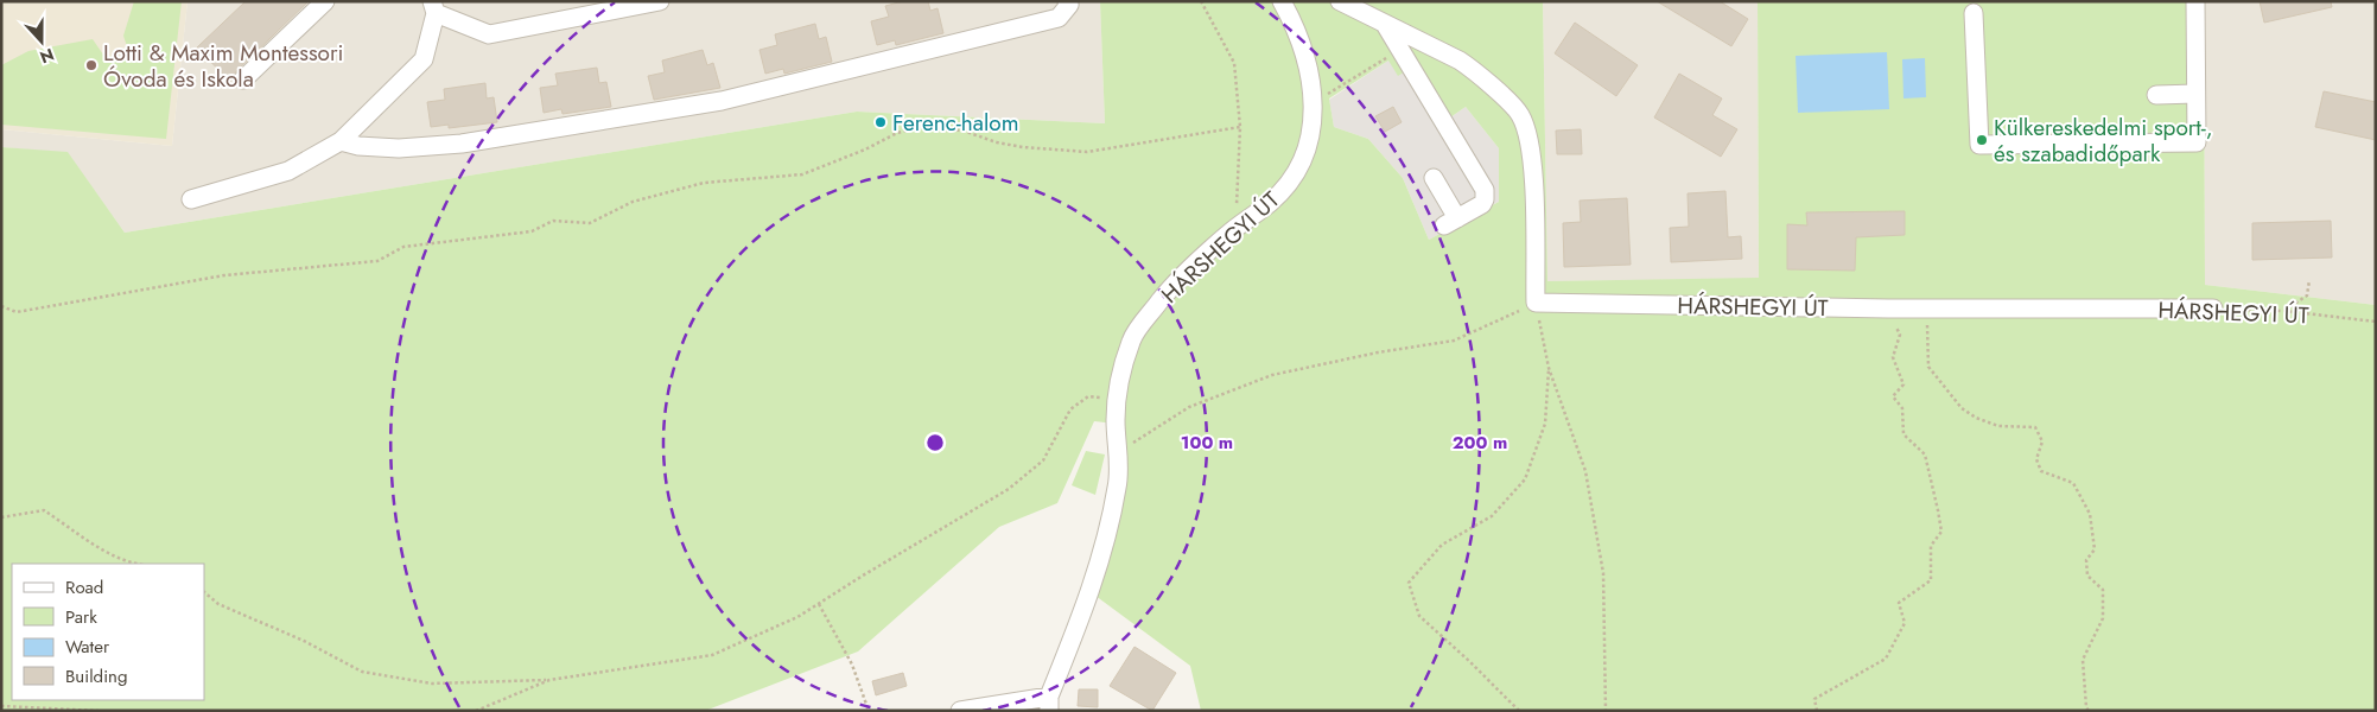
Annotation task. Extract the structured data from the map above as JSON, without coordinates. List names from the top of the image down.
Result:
{
  "streets": {
    "street": ["HÁRSHEGYI ÚT"]
  },
  "places": ["Lotti & Maxim Montessori Óvoda és Iskola", "Ferenc-halom", "Külkereskedelmi sport-, és szabadidőpark"],
  "legend": [
    "Road",
    "Park",
    "Water",
    "Building"
  ],
  "north": "bottom",
  "rings": ["100 m", "200 m"]
}
